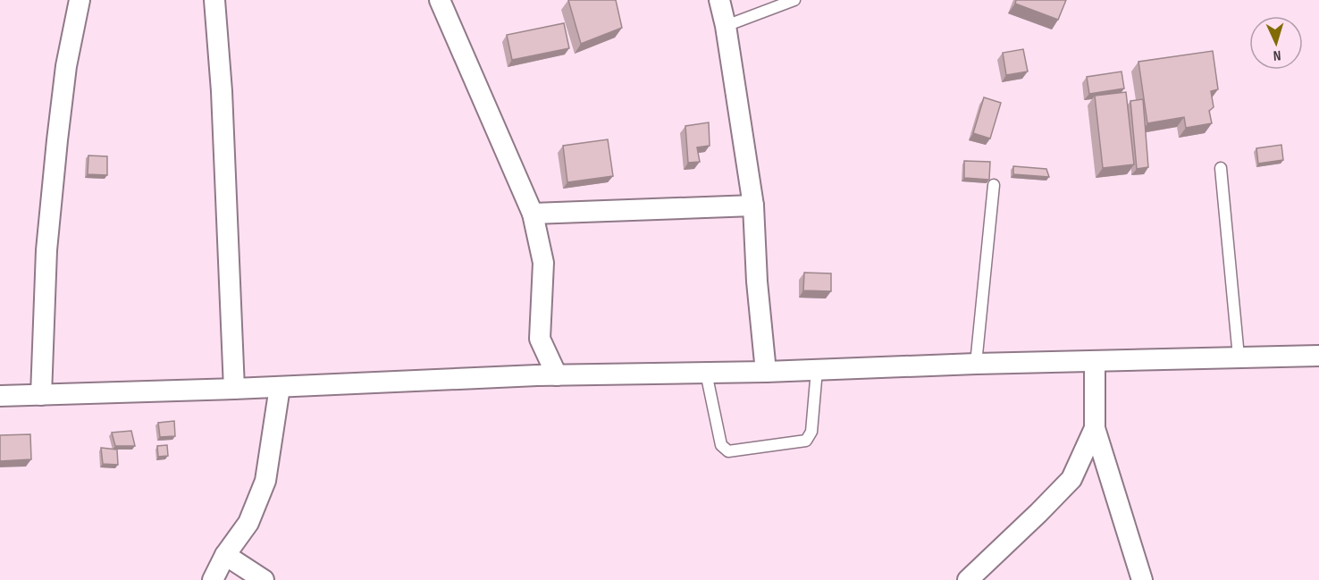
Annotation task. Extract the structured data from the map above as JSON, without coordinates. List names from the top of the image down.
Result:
{
  "north": "bottom"
}
